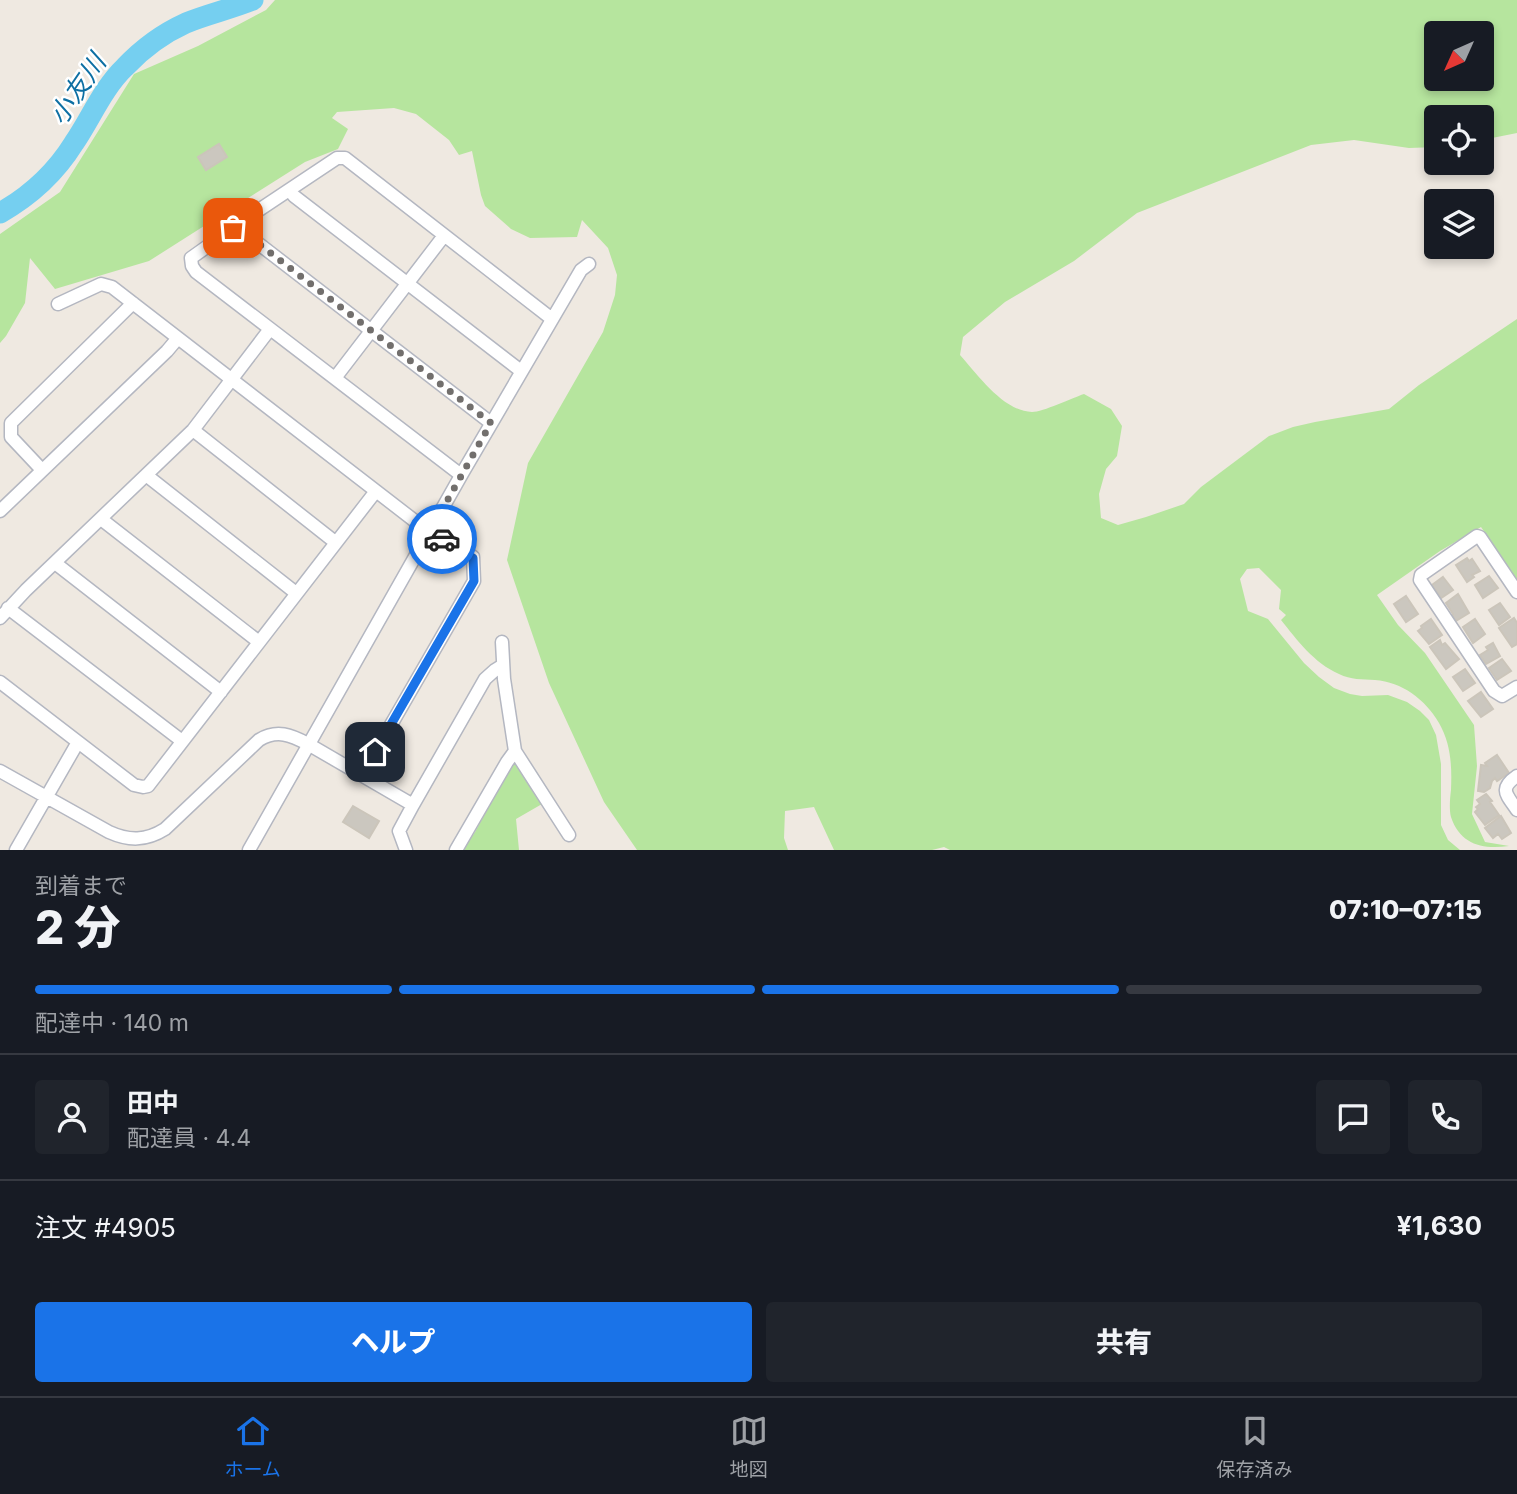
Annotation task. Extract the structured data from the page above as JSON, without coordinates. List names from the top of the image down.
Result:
{
  "water": ["小友川"],
  "north": "bottom left",
  "page": {
    "heading": ["2 分", "到着まで", "07:10–07:15"],
    "panel": [
      "田中",
      "配達員 · 4.4",
      "注文 #4905",
      "¥1,630"
    ],
    "bar": "配達中 · 140 m",
    "buttons": ["ヘルプ", "共有"],
    "tabs": ["ホーム", "地図", "保存済み"]
  }
}
